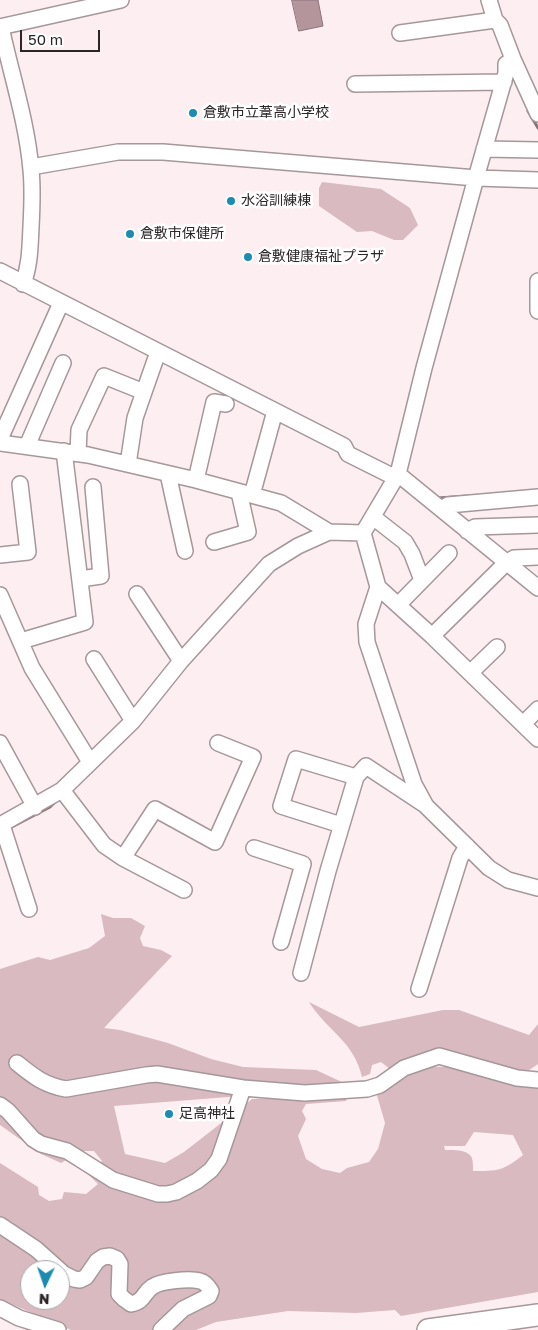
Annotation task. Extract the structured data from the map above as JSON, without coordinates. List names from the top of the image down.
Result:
{
  "places": [
    "倉敷市立葦高小学校",
    "水浴訓練棟",
    "倉敷市保健所",
    "倉敷健康福祉プラザ",
    "足高神社"
  ],
  "scale_bar": "50 m",
  "north": "bottom"
}
